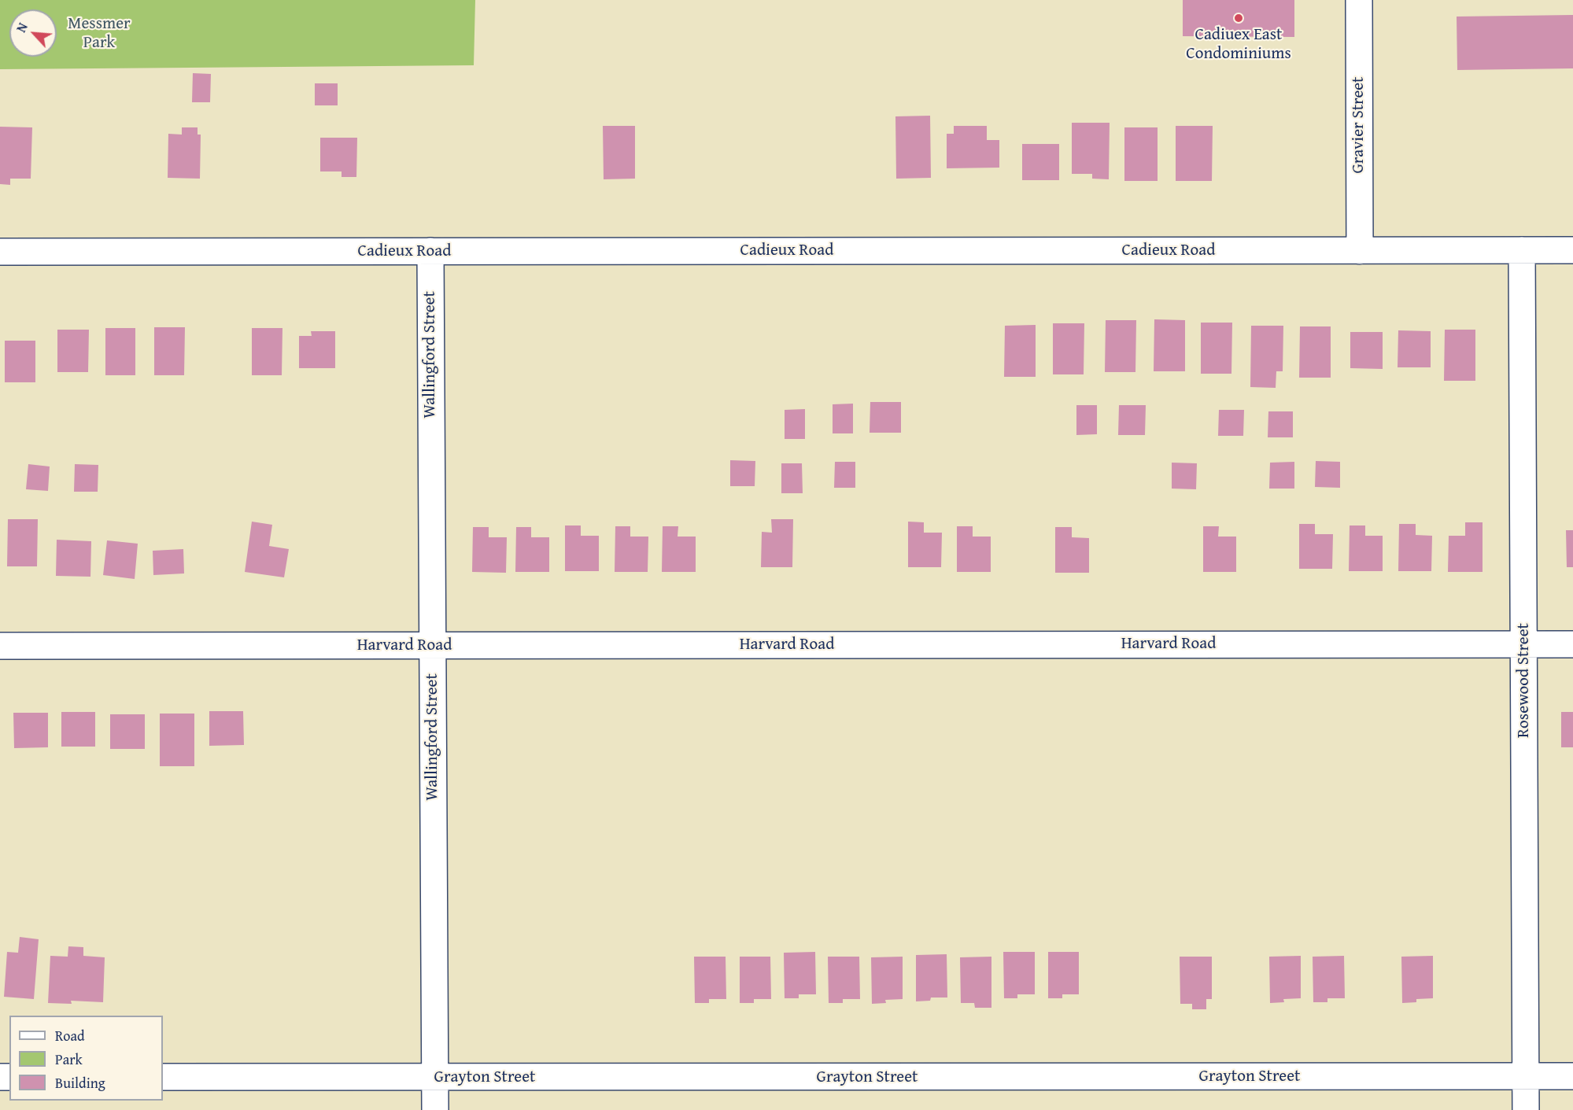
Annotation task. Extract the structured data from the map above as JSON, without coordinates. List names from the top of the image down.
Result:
{
  "streets": {
    "street": [
      "Gravier Street",
      "Cadieux Road",
      "Wallingford Street",
      "Harvard Road",
      "Rosewood Street",
      "Grayton Street"
    ]
  },
  "crossings": [
    ["Gravier Street", "Cadieux Road"],
    ["Cadieux Road", "Wallingford Street"],
    ["Cadieux Road", "Rosewood Street"],
    ["Wallingford Street", "Harvard Road"],
    ["Wallingford Street", "Grayton Street"],
    ["Harvard Road", "Rosewood Street"],
    ["Rosewood Street", "Grayton Street"]
  ],
  "parks": ["Messmer Park"],
  "places": ["Cadiuex East Condominiums"],
  "legend": ["Road", "Park", "Building"],
  "north": "top left"
}
